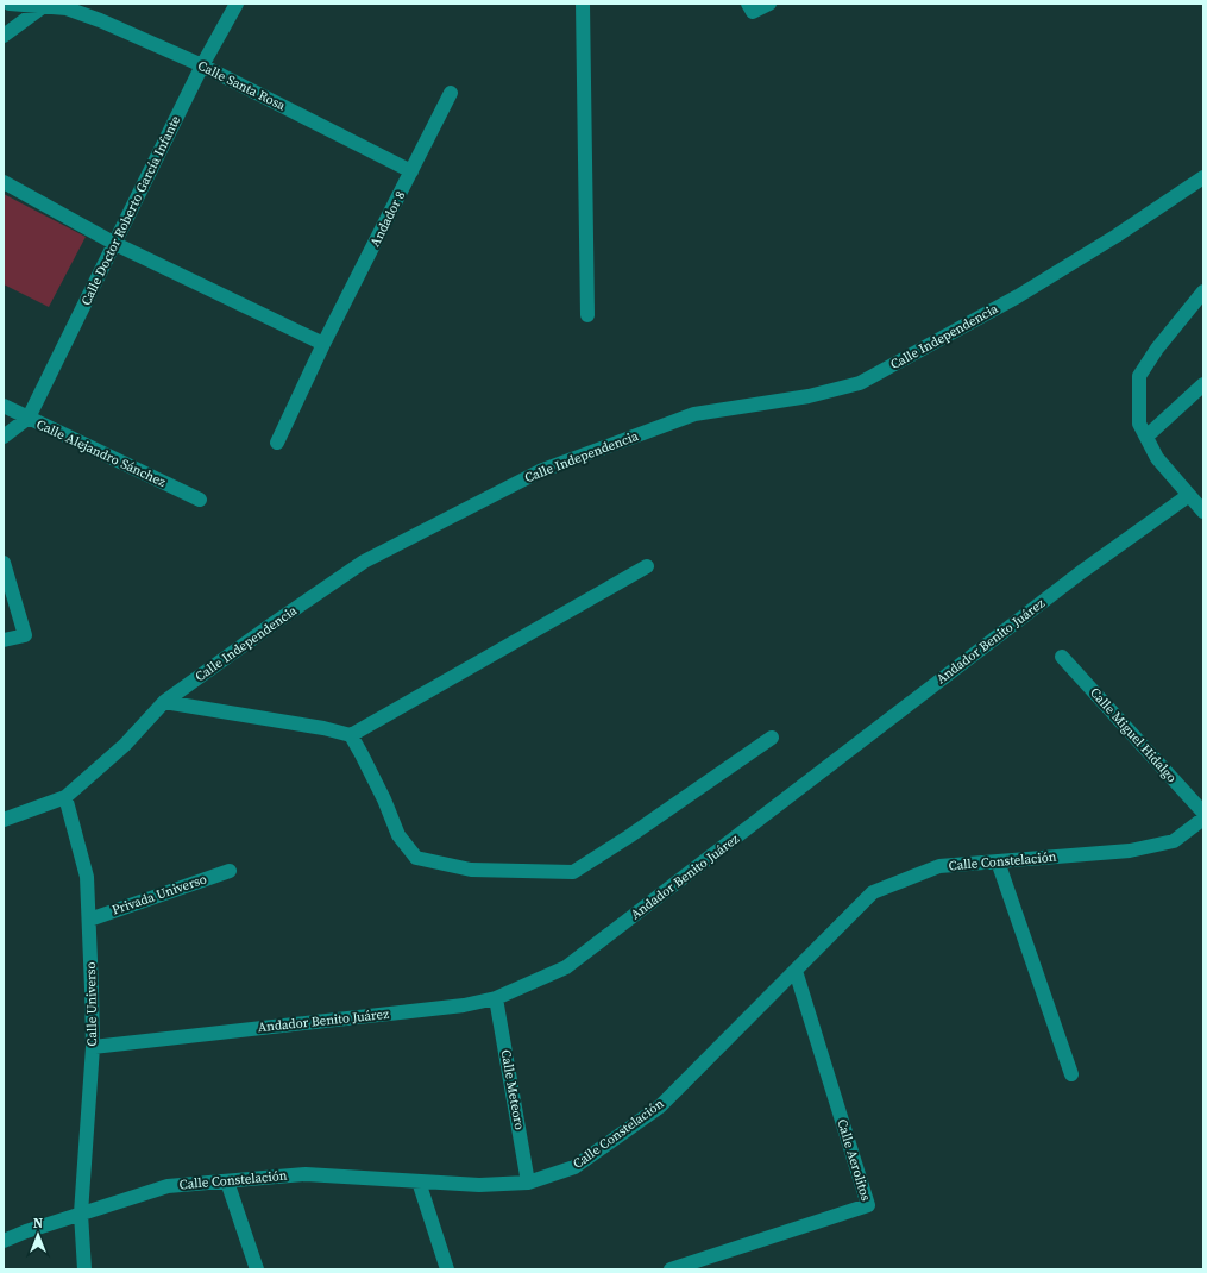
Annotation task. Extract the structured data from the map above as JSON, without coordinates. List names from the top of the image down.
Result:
{
  "streets": {
    "street": [
      "Calle Santa Rosa",
      "Calle Doctor Roberto García Infante",
      "Andador 8",
      "Calle Independencia",
      "Calle Alejandro Sánchez",
      "Andador Benito Juárez",
      "Calle Miguel Hidalgo",
      "Calle Constelación",
      "Privada Universo",
      "Calle Universo",
      "Calle Meteoro",
      "Calle Aerolitos"
    ]
  },
  "crossings": [
    ["Calle Santa Rosa", "Calle Doctor Roberto García Infante"],
    ["Calle Santa Rosa", "Andador 8"],
    ["Calle Doctor Roberto García Infante", "Calle Alejandro Sánchez"],
    ["Calle Independencia", "Calle Universo"],
    ["Andador Benito Juárez", "Calle Universo"],
    ["Andador Benito Juárez", "Calle Meteoro"],
    ["Calle Constelación", "Calle Universo"],
    ["Calle Constelación", "Calle Meteoro"],
    ["Calle Constelación", "Calle Aerolitos"],
    ["Privada Universo", "Calle Universo"]
  ],
  "north": "top"
}
